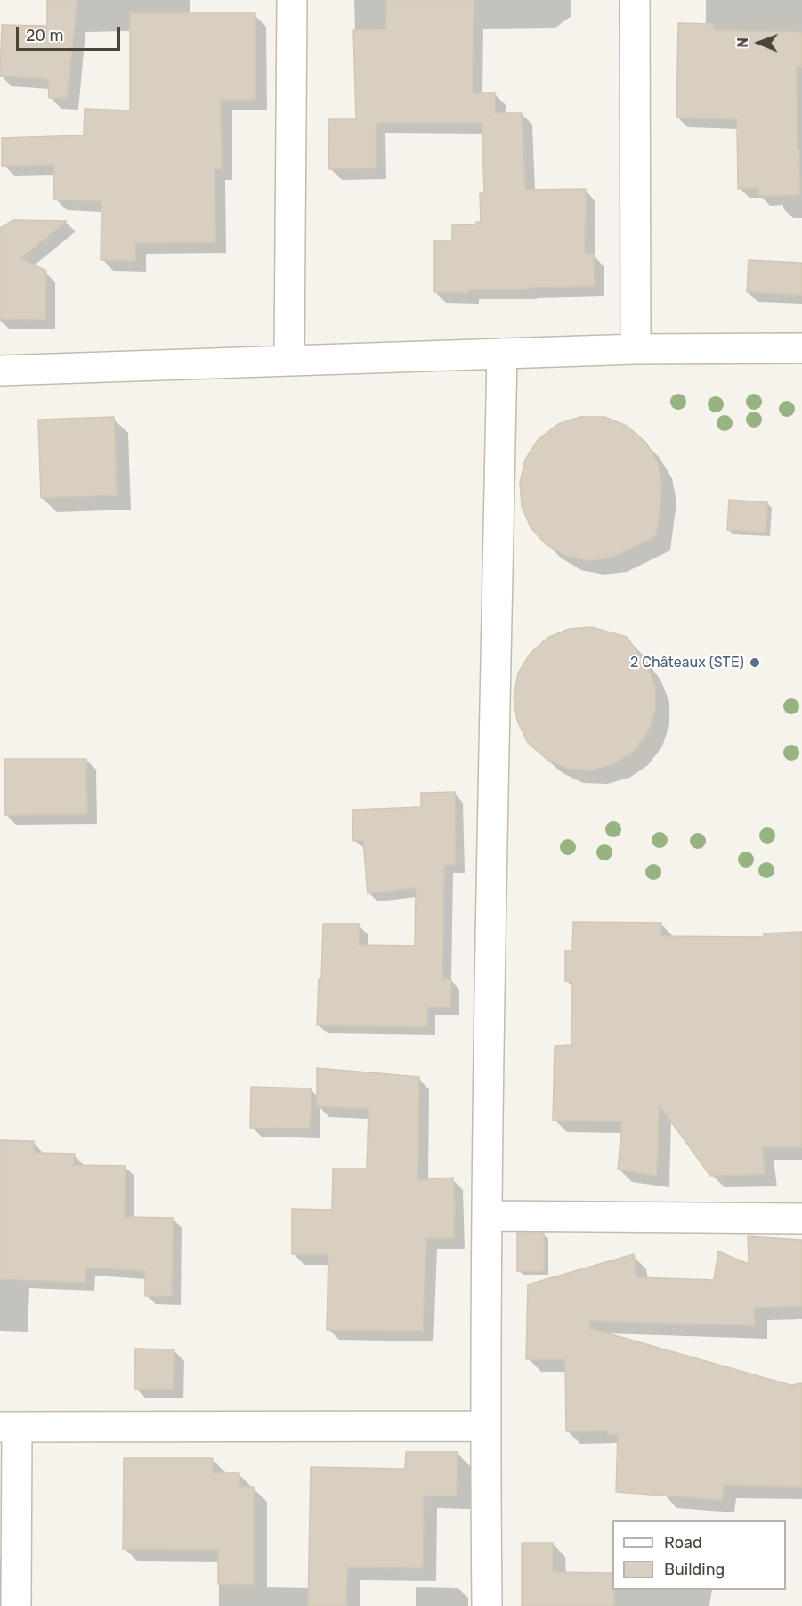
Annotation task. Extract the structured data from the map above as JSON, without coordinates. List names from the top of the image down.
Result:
{
  "places": ["2 Châteaux (STE)"],
  "legend": ["Road", "Building"],
  "scale_bar": "20 m",
  "north": "left"
}
